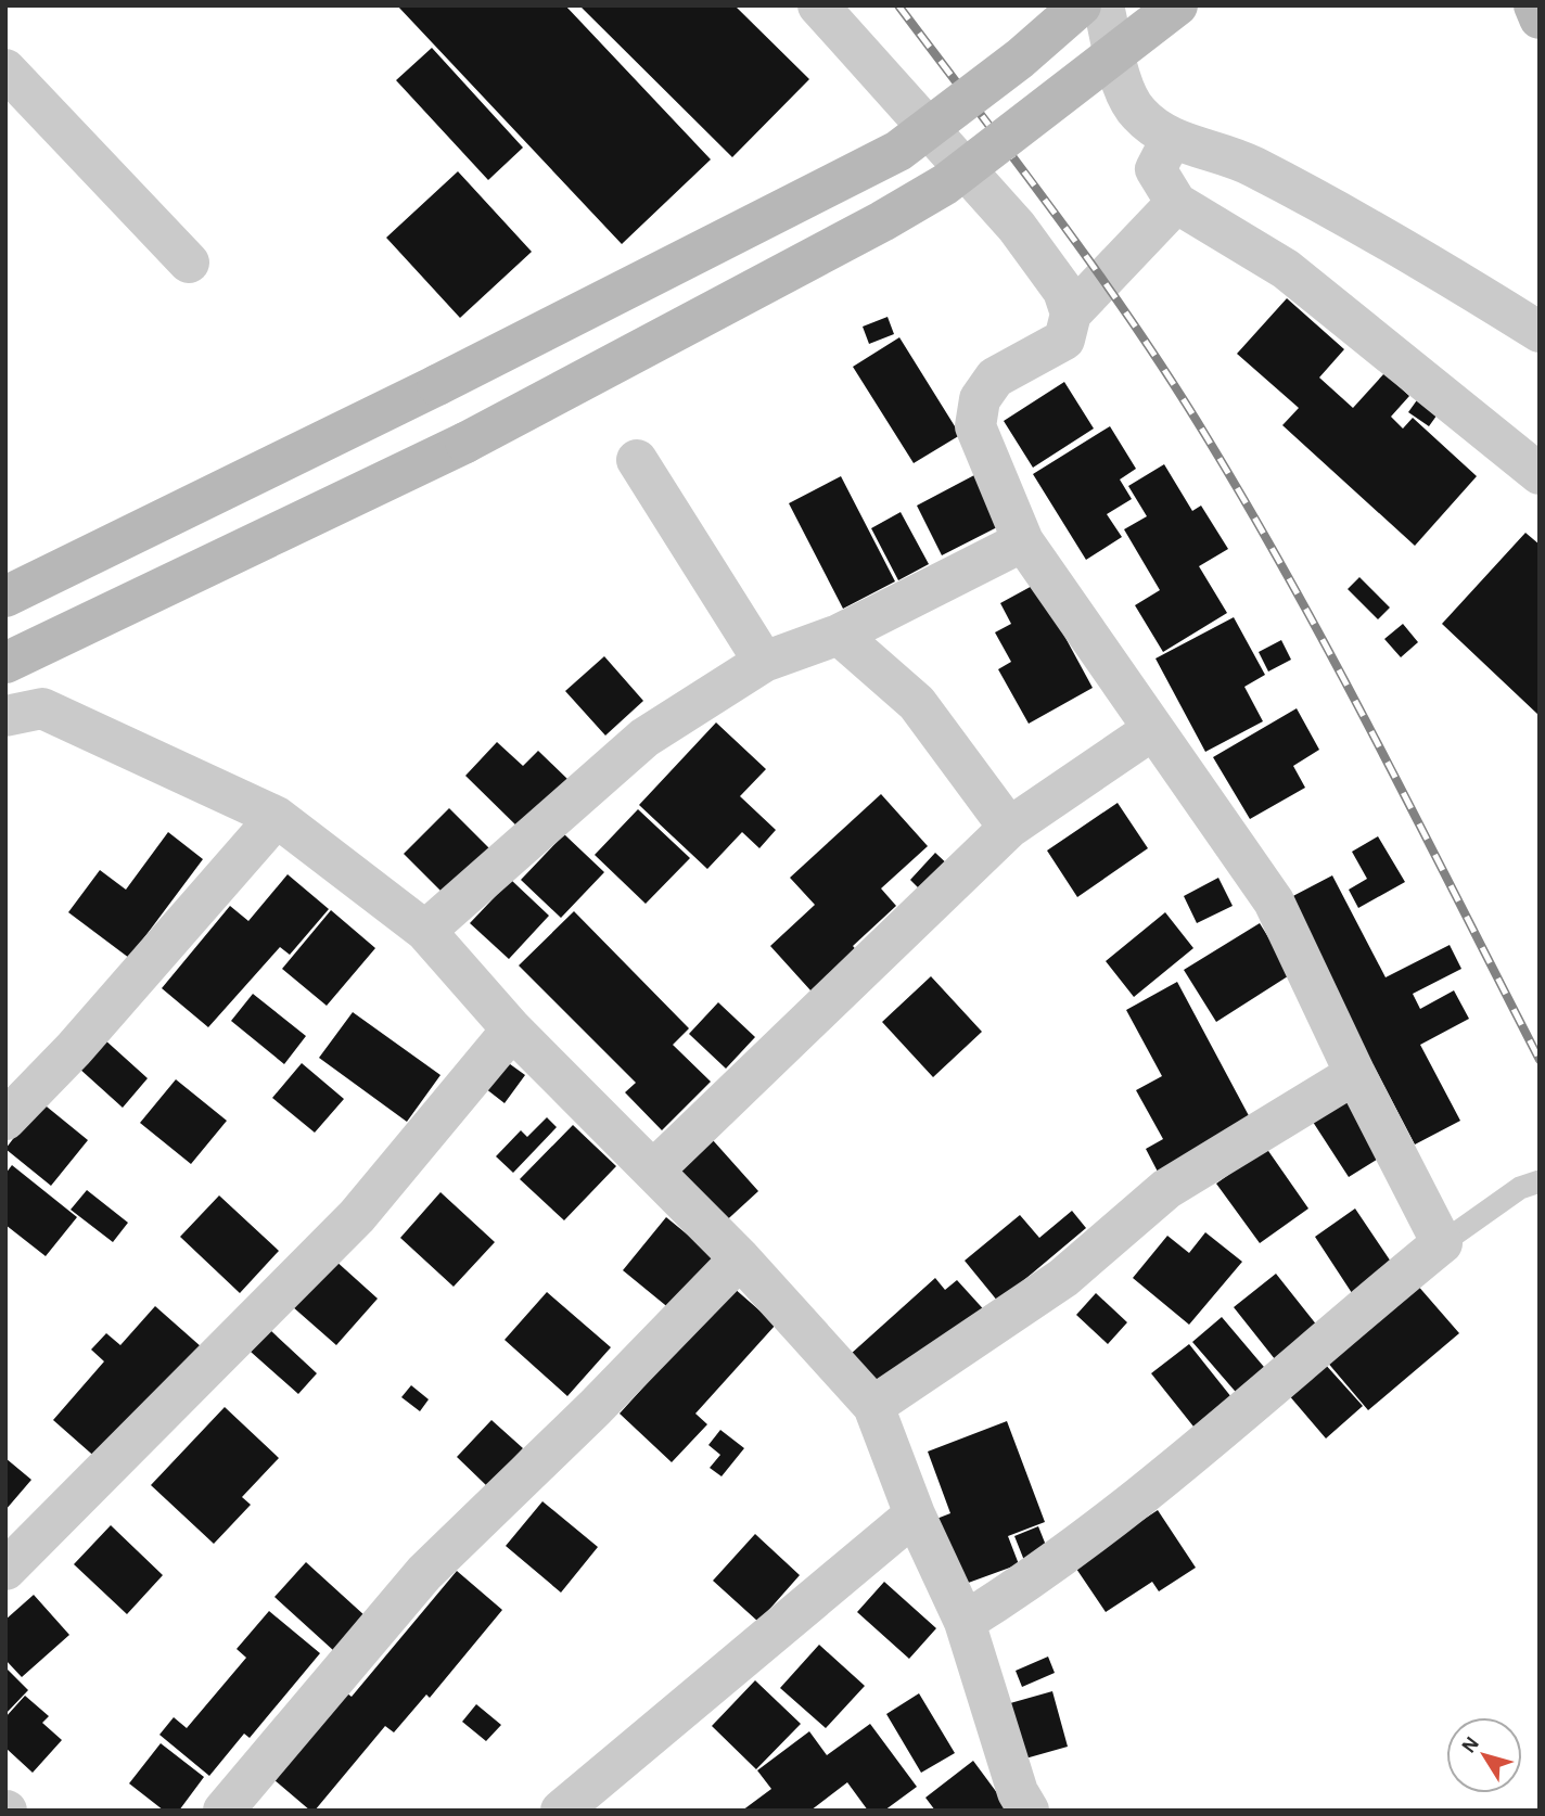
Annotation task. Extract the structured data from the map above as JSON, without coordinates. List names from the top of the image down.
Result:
{
  "north": "top left"
}
